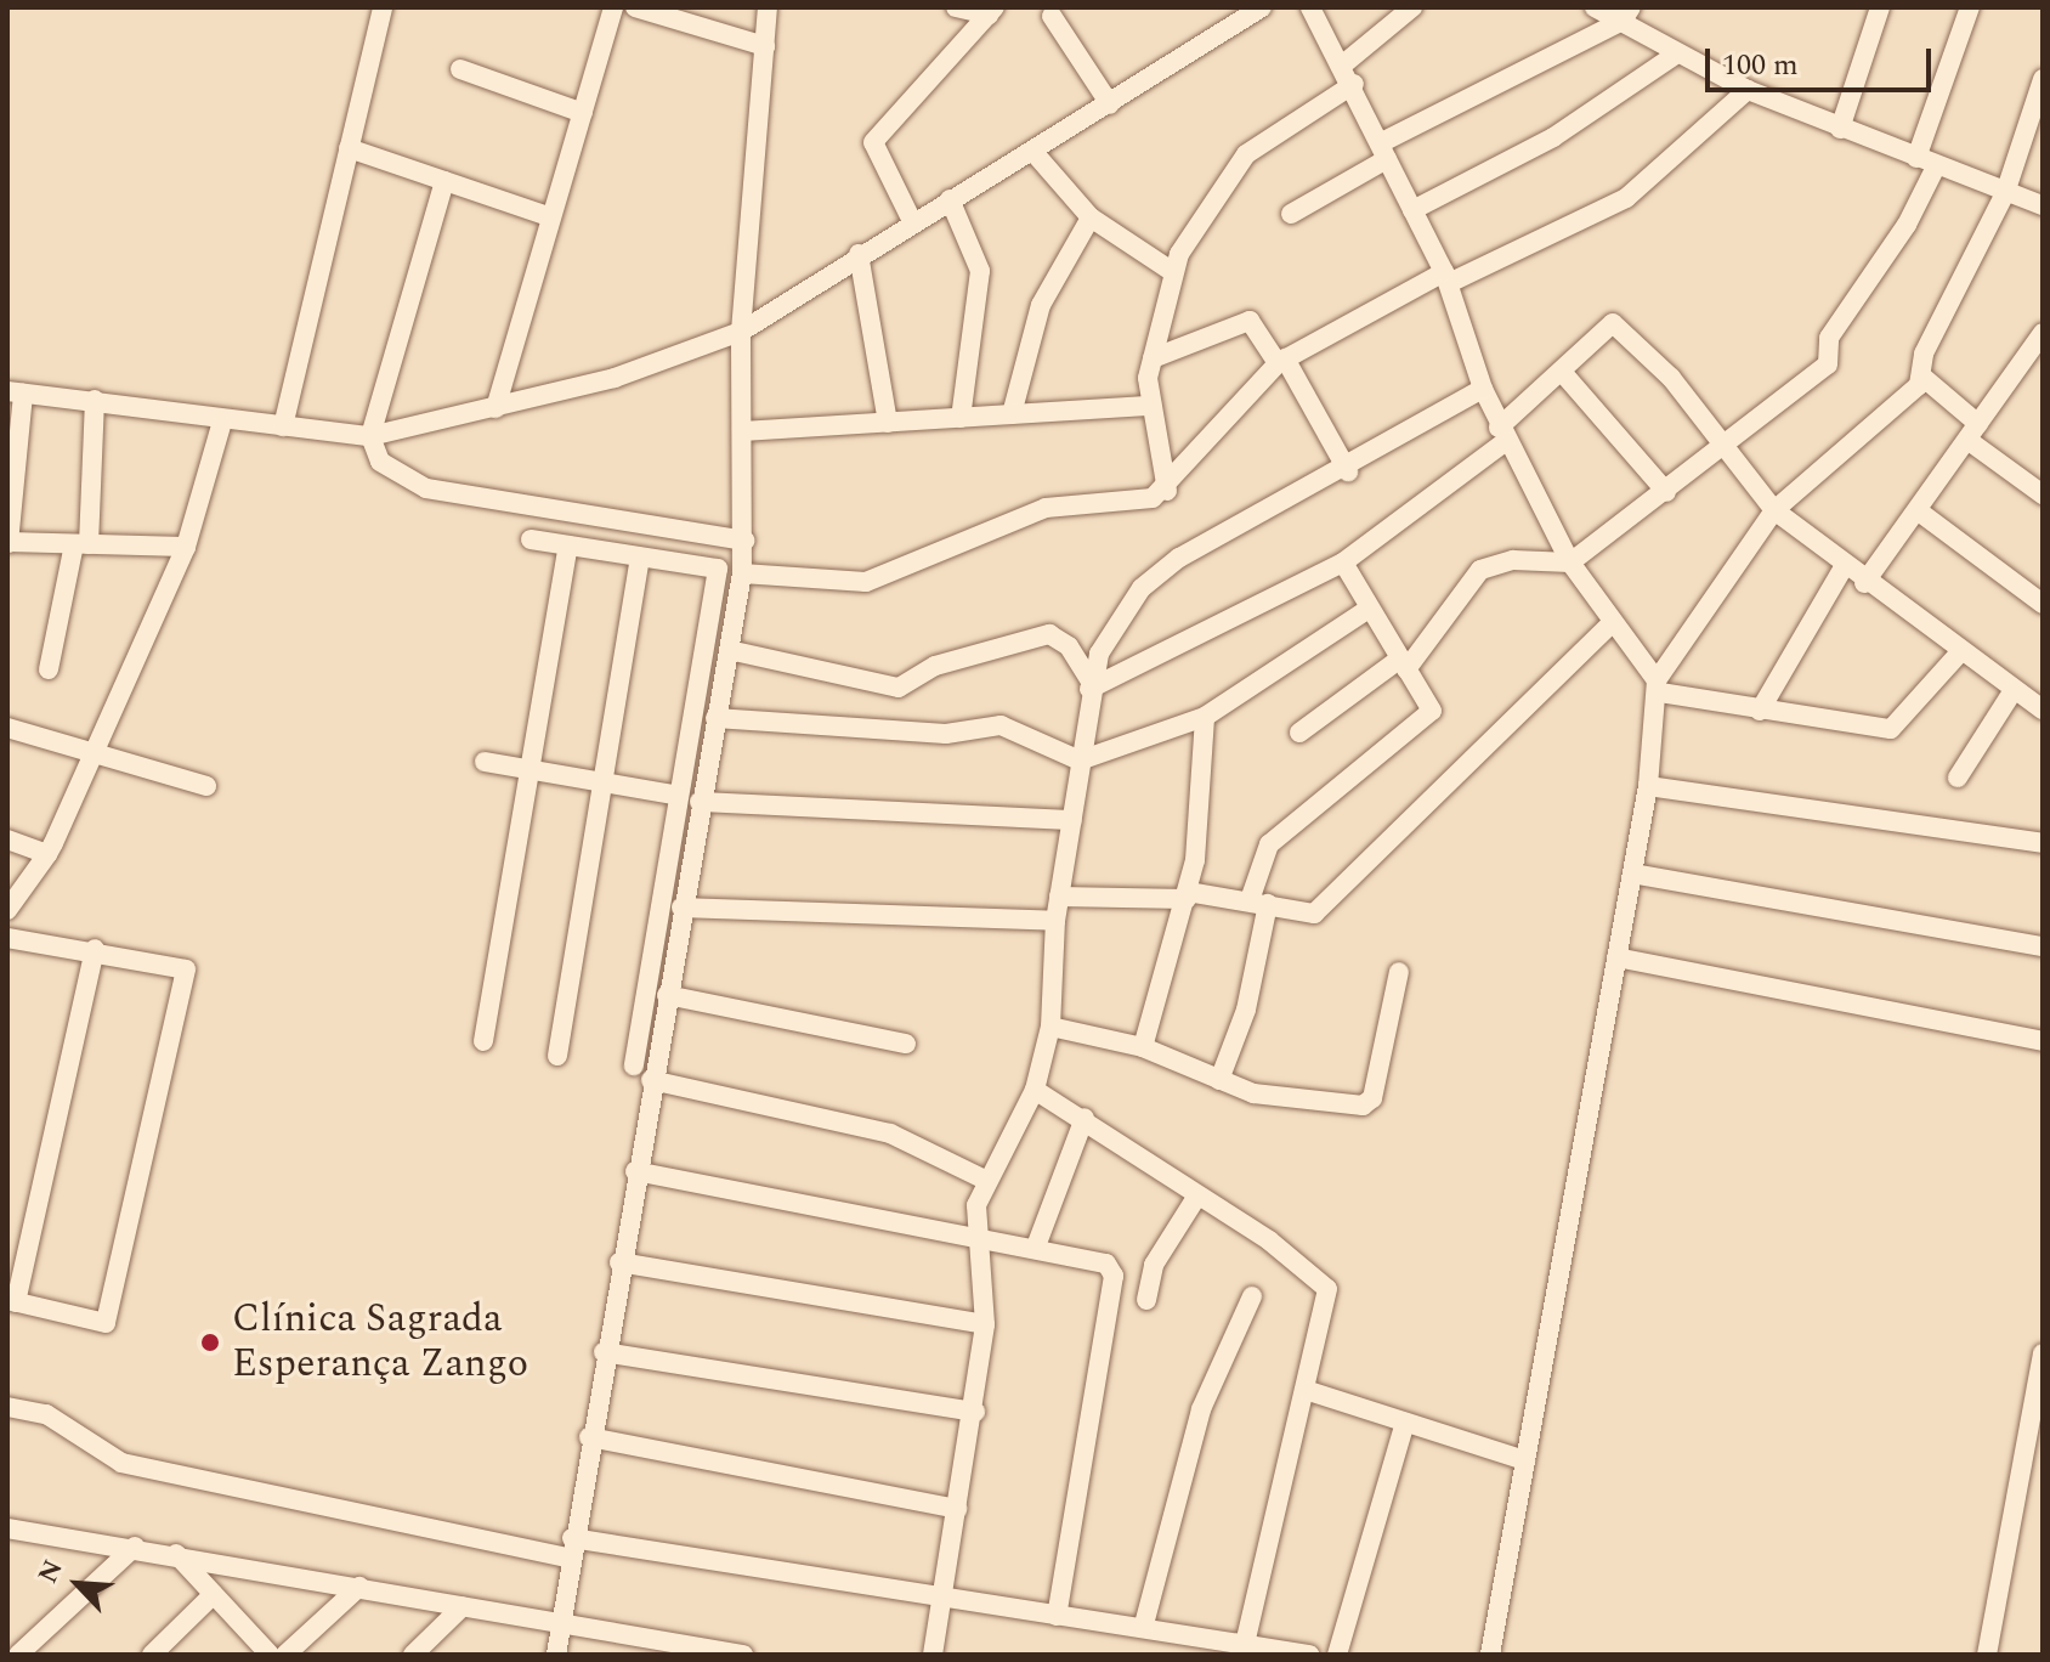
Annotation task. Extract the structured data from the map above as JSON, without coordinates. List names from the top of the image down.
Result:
{
  "places": ["Clínica Sagrada Esperança Zango"],
  "scale_bar": "100 m",
  "north": "top left"
}
